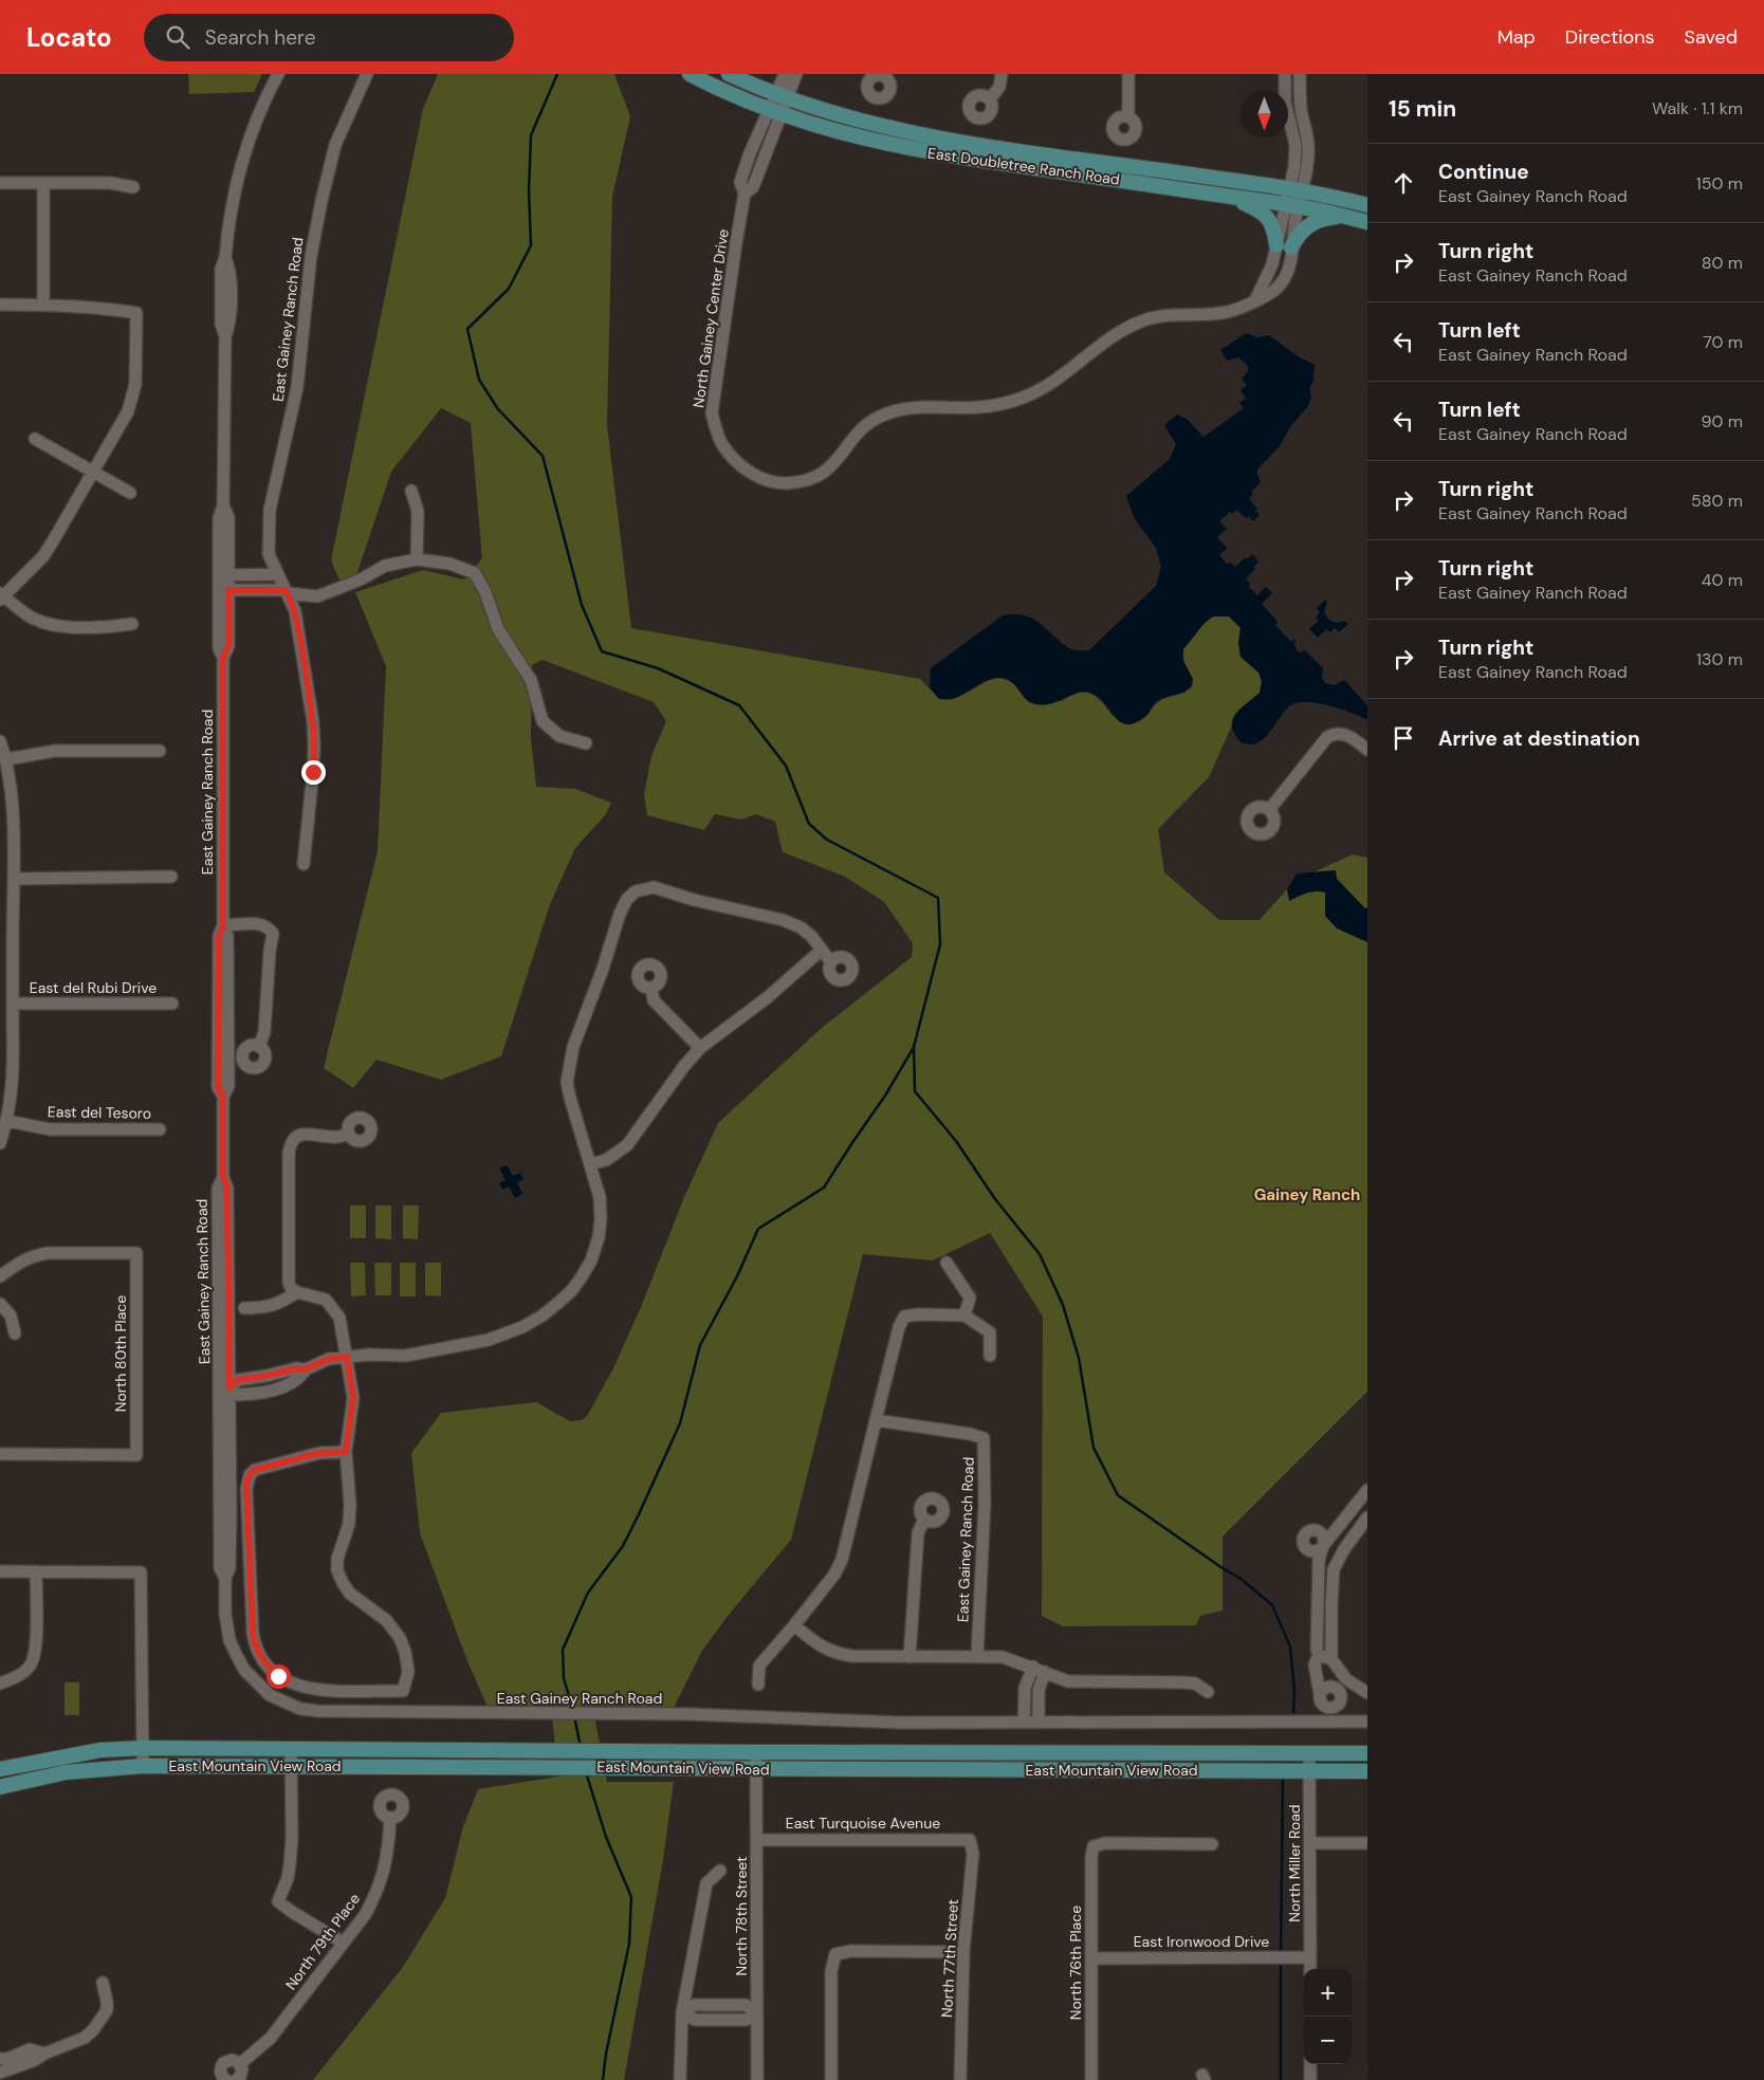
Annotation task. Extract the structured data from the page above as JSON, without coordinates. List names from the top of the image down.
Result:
{
  "streets": {
    "main road": ["East Doubletree Ranch Road", "East Mountain View Road"],
    "street": [
      "North Gainey Center Drive",
      "East Gainey Ranch Road",
      "East del Rubi Drive",
      "East del Tesoro",
      "North 80th Place",
      "East Turquoise Avenue",
      "North Miller Road",
      "North 78th Street",
      "North 79th Place",
      "East Ironwood Drive",
      "North 77th Street",
      "North 76th Place"
    ]
  },
  "crossings": [
    ["East Doubletree Ranch Road", "North Gainey Center Drive"],
    ["East Mountain View Road", "North Miller Road"],
    ["East Mountain View Road", "North 78th Street"],
    ["East Turquoise Avenue", "North 78th Street"],
    ["East Turquoise Avenue", "North 77th Street"],
    ["North Miller Road", "East Ironwood Drive"],
    ["East Ironwood Drive", "North 76th Place"]
  ],
  "districts": ["Gainey Ranch"],
  "north": "bottom",
  "page": {
    "header": "Locato",
    "search": "Search here",
    "nav": ["Map", "Directions", "Saved"],
    "heading": ["15 min", "Walk · 1.1 km"],
    "list": [
      ["Continue", "East Gainey Ranch Road", "150 m"],
      ["Turn right", "East Gainey Ranch Road", "80 m"],
      ["Turn left", "East Gainey Ranch Road", "70 m"],
      ["Turn left", "East Gainey Ranch Road", "90 m"],
      ["Turn right", "East Gainey Ranch Road", "580 m"],
      ["Turn right", "East Gainey Ranch Road", "40 m"],
      ["Turn right", "East Gainey Ranch Road", "130 m"],
      "Arrive at destination"
    ],
    "map_buttons": ["+", "−"]
  }
}
